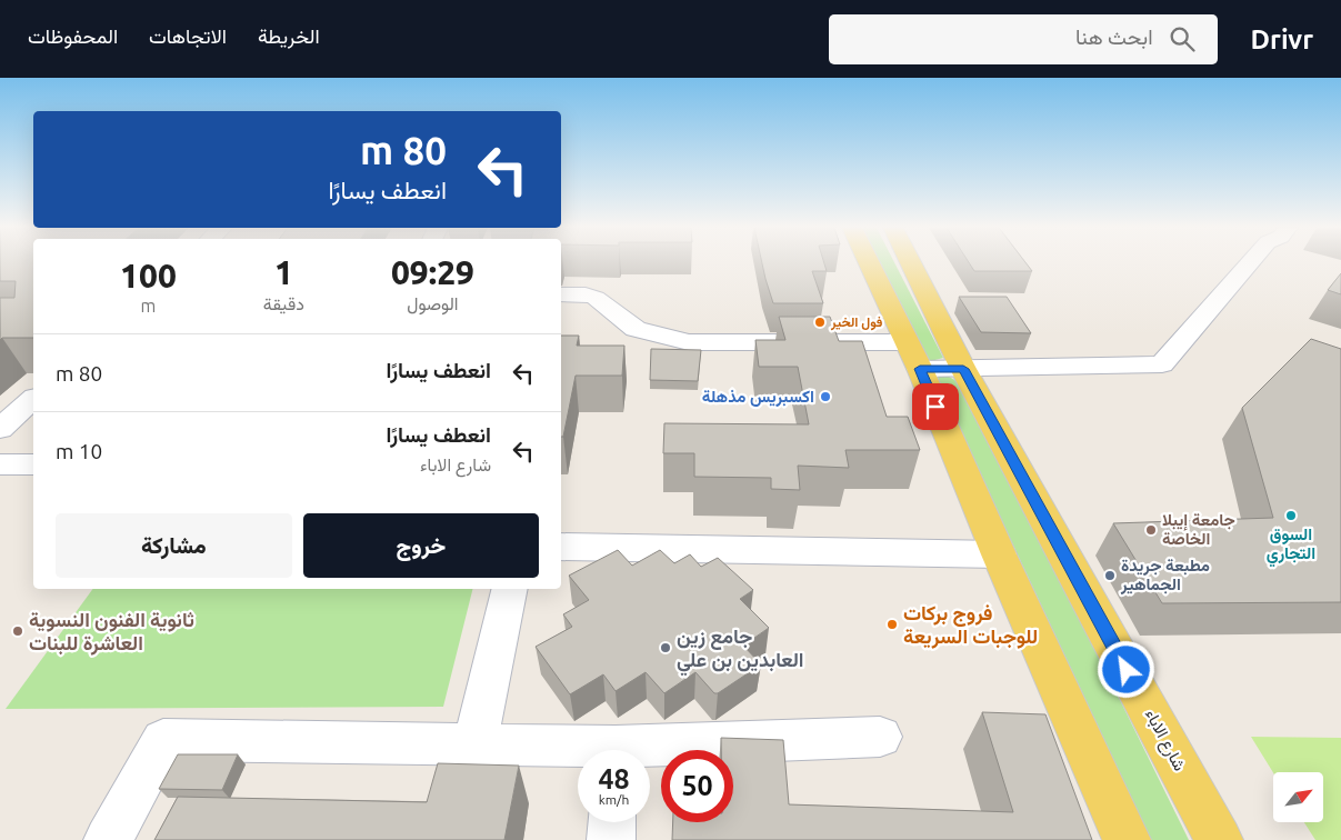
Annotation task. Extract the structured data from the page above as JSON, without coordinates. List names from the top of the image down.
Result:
{
  "streets": {
    "main road": ["شارع الاباء"]
  },
  "places": [
    "فول الخير",
    "اكسبريس مذهلة",
    "السوق التجاري",
    "جامعة إيبلا الخاصة",
    "مطبعة جريدة الجماهير",
    "فروج بركات للوجبات السريعة",
    "ثانوية الفنون النسوية العاشرة للبنات",
    "جامع زين العابدين بن علي"
  ],
  "north": "top right",
  "page": {
    "header": "Drivr",
    "search": "ابحث هنا",
    "nav": ["الخريطة", "الاتجاهات", "المحفوظات"],
    "turn": ["80 m", "انعطف يسارًا"],
    "eta": [
      "09:29",
      "الوصول",
      "1",
      "دقيقة",
      "100",
      "m"
    ],
    "list": [
      {
        "name": "انعطف يسارًا",
        "value": "80 m"
      },
      {
        "name": "انعطف يسارًا",
        "note": "شارع الاباء",
        "value": "10 m"
      }
    ],
    "buttons": ["خروج", "مشاركة"],
    "speed": "48 km/h",
    "limit": "50"
  }
}
